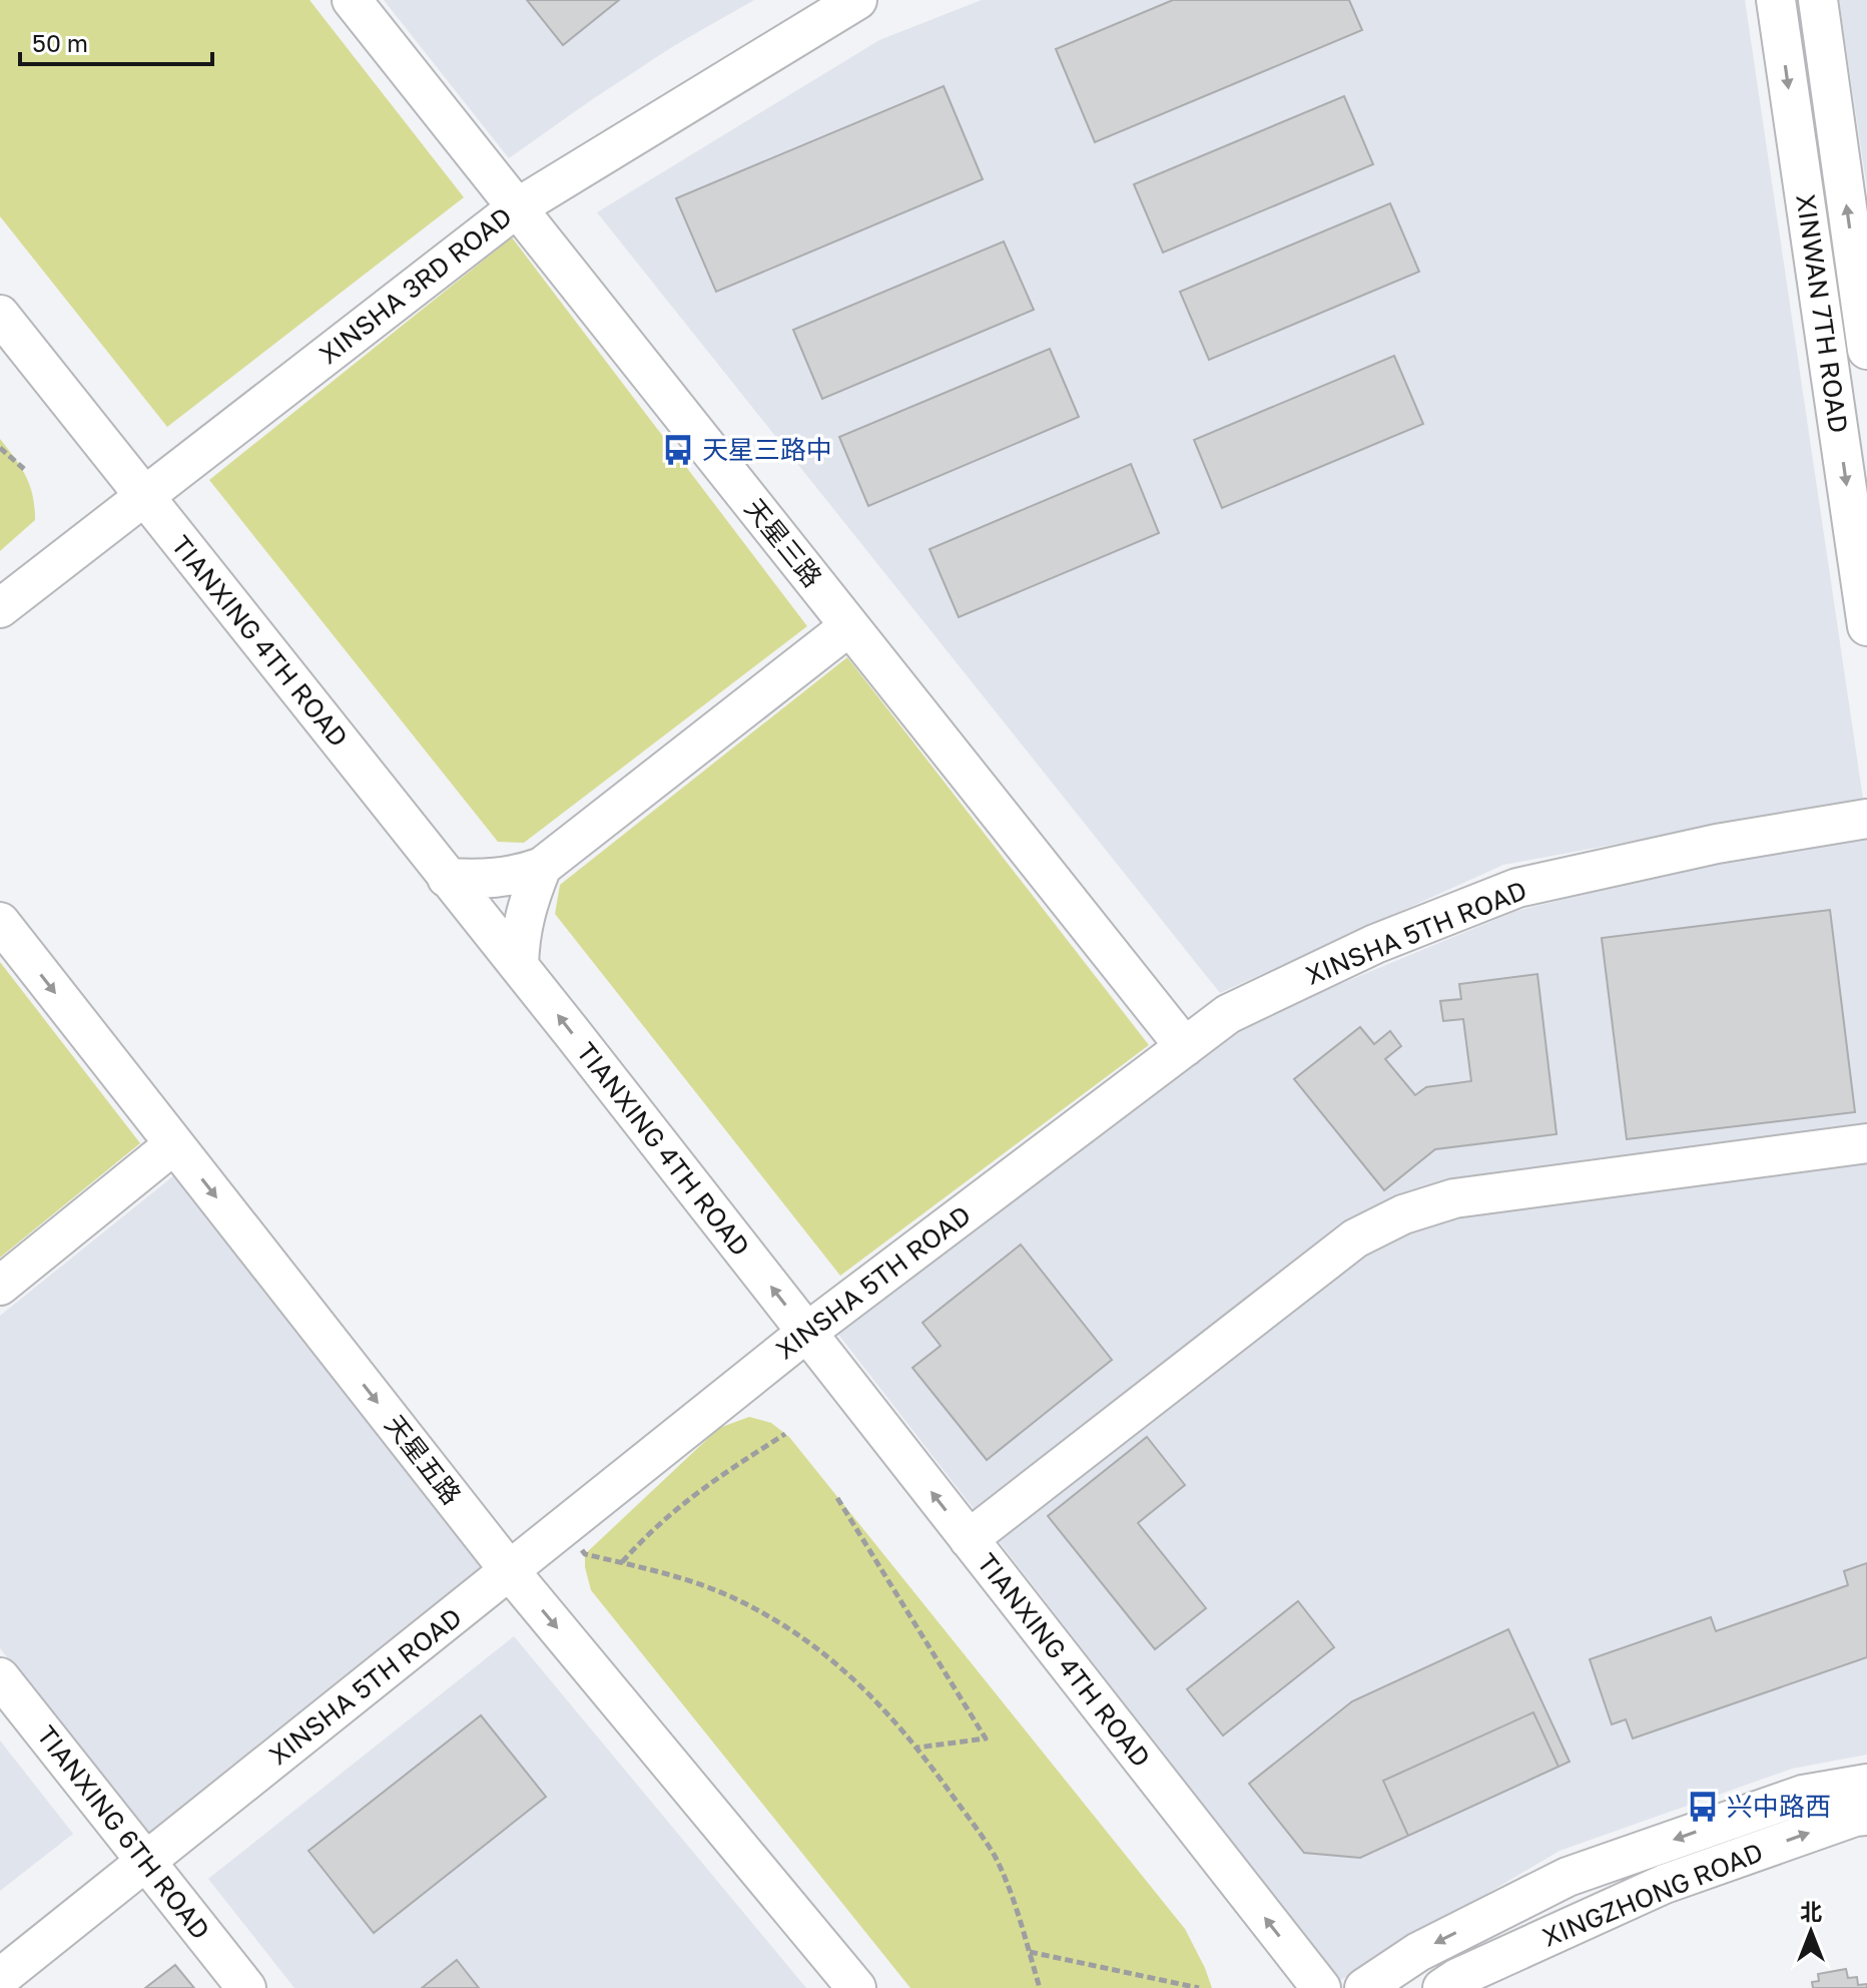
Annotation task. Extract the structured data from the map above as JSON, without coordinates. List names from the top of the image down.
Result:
{
  "streets": {
    "street": [
      "XINSHA 3RD ROAD",
      "XINWAN 7TH ROAD",
      "天星三路",
      "TIANXING 4TH ROAD",
      "XINSHA 5TH ROAD",
      "天星五路",
      "TIANXING 6TH ROAD",
      "XINGZHONG ROAD"
    ]
  },
  "crossings": [
    ["XINSHA 3RD ROAD", "天星三路"],
    ["XINSHA 3RD ROAD", "TIANXING 4TH ROAD"],
    ["天星三路", "XINSHA 5TH ROAD"],
    ["TIANXING 4TH ROAD", "XINSHA 5TH ROAD"],
    ["XINSHA 5TH ROAD", "天星五路"],
    ["XINSHA 5TH ROAD", "TIANXING 6TH ROAD"]
  ],
  "one_way": ["TIANXING 4TH ROAD", "天星五路"],
  "places": {
    "bus stop": ["天星三路中", "兴中路西"]
  },
  "scale_bar": "50 m",
  "north": "top"
}
